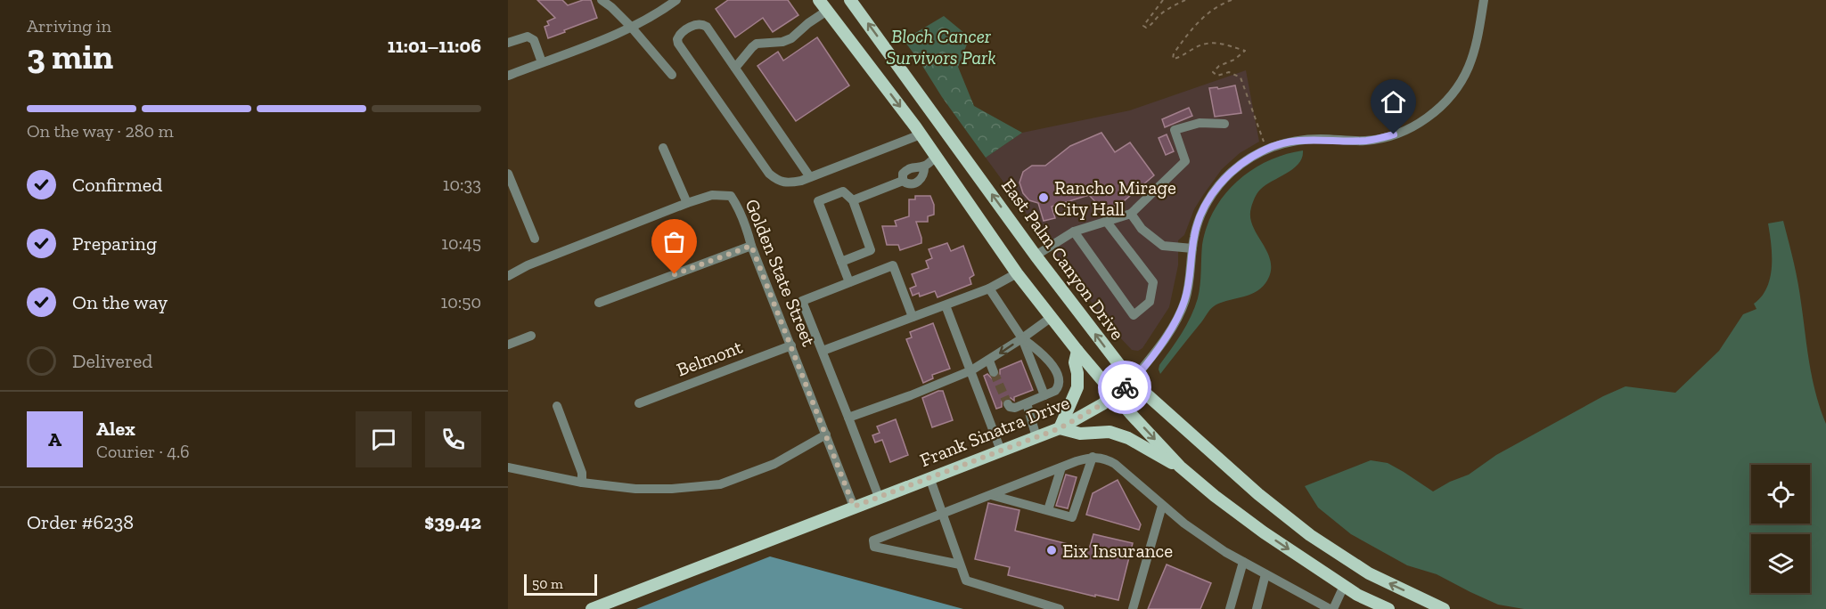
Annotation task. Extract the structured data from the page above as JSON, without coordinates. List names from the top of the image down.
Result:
{
  "streets": {
    "main road": ["East Palm Canyon Drive", "Frank Sinatra Drive"],
    "street": ["Golden State Street", "Belmont"]
  },
  "crossings": [
    ["East Palm Canyon Drive", "Frank Sinatra Drive"],
    ["Golden State Street", "Belmont"],
    ["Golden State Street", "Frank Sinatra Drive"]
  ],
  "parks": ["Bloch Cancer Survivors Park"],
  "places": ["Rancho Mirage City Hall", "Eix Insurance"],
  "scale_bar": "50 m",
  "page": {
    "heading": ["3 min", "Arriving in", "11:01–11:06"],
    "panel": [
      "Alex",
      "Courier · 4.6",
      "Order #6238",
      "$39.42"
    ],
    "bar": "On the way · 280 m",
    "list": [
      ["Confirmed", "10:33"],
      ["Preparing", "10:45"],
      ["On the way", "10:50"],
      "Delivered"
    ],
    "round": "A",
    "scale": "50 m"
  }
}
